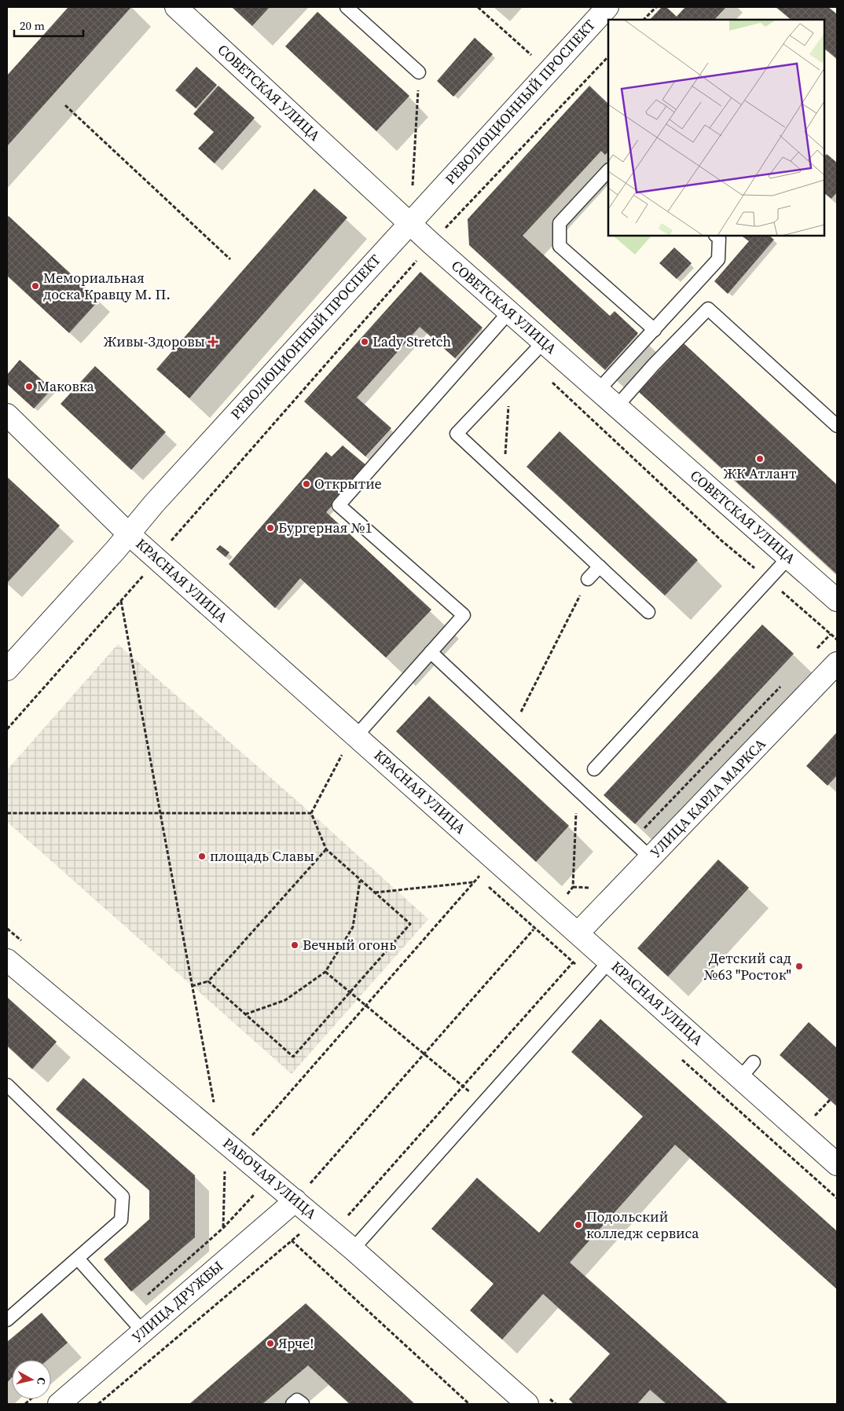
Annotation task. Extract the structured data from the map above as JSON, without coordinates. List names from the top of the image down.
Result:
{
  "streets": {
    "street": [
      "СОВЕТСКАЯ УЛИЦА",
      "РЕВОЛЮЦИОННЫЙ ПРОСПЕКТ",
      "КРАСНАЯ УЛИЦА",
      "УЛИЦА КАРЛА МАРКСА",
      "РАБОЧАЯ УЛИЦА",
      "УЛИЦА ДРУЖБЫ"
    ]
  },
  "crossings": [
    ["СОВЕТСКАЯ УЛИЦА", "РЕВОЛЮЦИОННЫЙ ПРОСПЕКТ"],
    ["РЕВОЛЮЦИОННЫЙ ПРОСПЕКТ", "КРАСНАЯ УЛИЦА"],
    ["КРАСНАЯ УЛИЦА", "УЛИЦА КАРЛА МАРКСА"],
    ["РАБОЧАЯ УЛИЦА", "УЛИЦА ДРУЖБЫ"]
  ],
  "places": {
    "other": [
      "Мемориальная доска Кравцу М. П.",
      "Lady Stretch",
      "Маковка",
      "ЖК Атлант",
      "Открытие",
      "Бургерная №1",
      "площадь Славы",
      "Вечный огонь",
      "Детский сад №63 \"Росток\"",
      "Подольский колледж сервиса",
      "Ярче!"
    ],
    "health": ["Живы-Здоровы"]
  },
  "scale_bar": "20 m",
  "north": "right"
}
